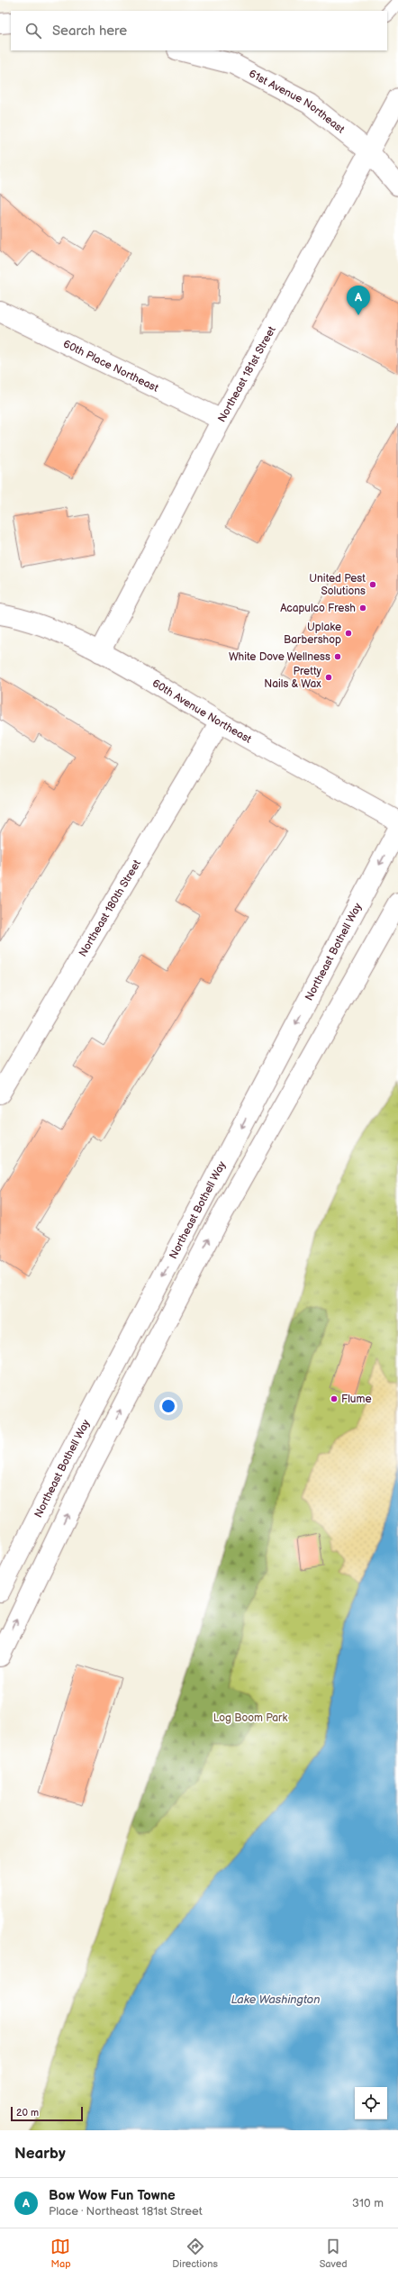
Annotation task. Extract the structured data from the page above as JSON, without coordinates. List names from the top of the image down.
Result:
{
  "streets": {
    "main road": [
      "61st Avenue Northeast",
      "60th Place Northeast",
      "Northeast 181st Street",
      "60th Avenue Northeast",
      "Northeast 180th Street",
      "Northeast Bothell Way"
    ]
  },
  "crossings": [
    ["61st Avenue Northeast", "Northeast 181st Street"],
    ["60th Place Northeast", "Northeast 181st Street"],
    ["Northeast 181st Street", "60th Avenue Northeast"],
    ["60th Avenue Northeast", "Northeast 180th Street"]
  ],
  "water": ["Lake Washington"],
  "parks": ["Log Boom Park"],
  "places": [
    "United Pest Solutions",
    "Acapulco Fresh",
    "Uplake Barbershop",
    "White Dove Wellness",
    "Pretty Nails & Wax",
    "Flume"
  ],
  "scale_bar": "20 m",
  "page": {
    "search": "Search here",
    "pins": "A",
    "scale": "20 m",
    "heading": "Nearby",
    "list": [
      {
        "mark": "A",
        "name": "Bow Wow Fun Towne",
        "note": "Place · Northeast 181st Street",
        "value": "310 m"
      }
    ],
    "nav": ["Map", "Directions", "Saved"]
  }
}
